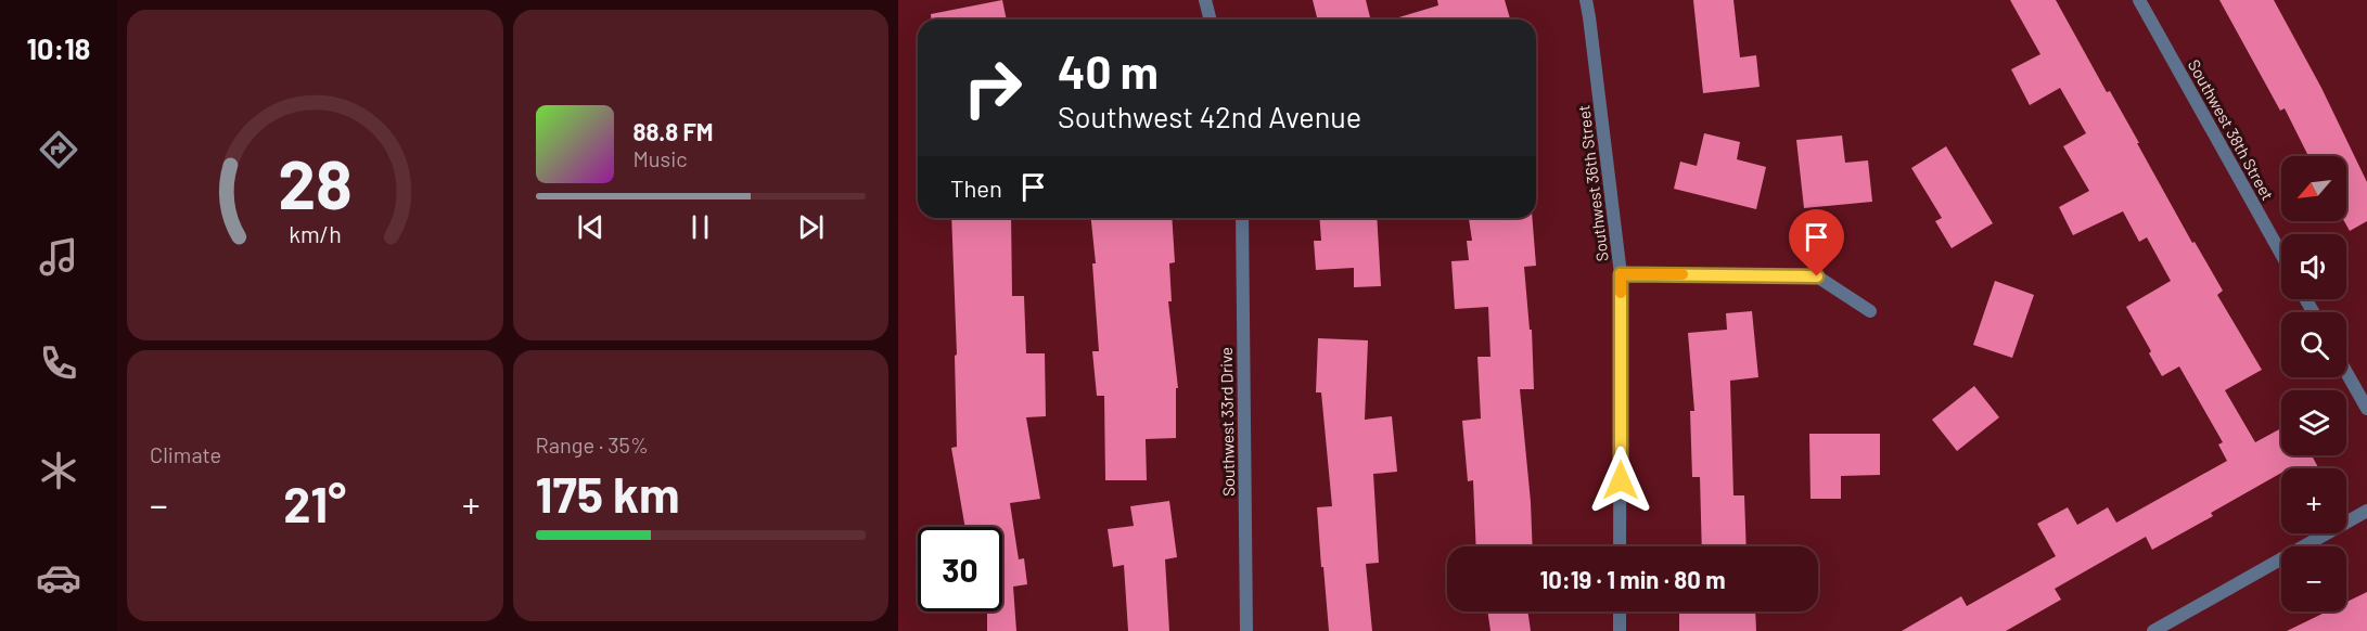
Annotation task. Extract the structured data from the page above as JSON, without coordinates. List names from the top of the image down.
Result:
{
  "streets": {
    "street": ["Southwest 38th Street", "Southwest 36th Street", "Southwest 33rd Drive"]
  },
  "north": "bottom left",
  "page": {
    "tabs": "10:18",
    "turn": ["40 m", "Southwest 42nd Avenue"],
    "song": ["88.8 FM", "Music"],
    "map_buttons": ["+", "−"],
    "then": "Then",
    "tile": [
      "Climate",
      ["Range · 35%", "175 km"]
    ],
    "heat": ["−", "21°", "+"],
    "limit": "30",
    "trip": "10:19 · 1 min · 80 m",
    "gauge": ["28", "km/h"]
  }
}
